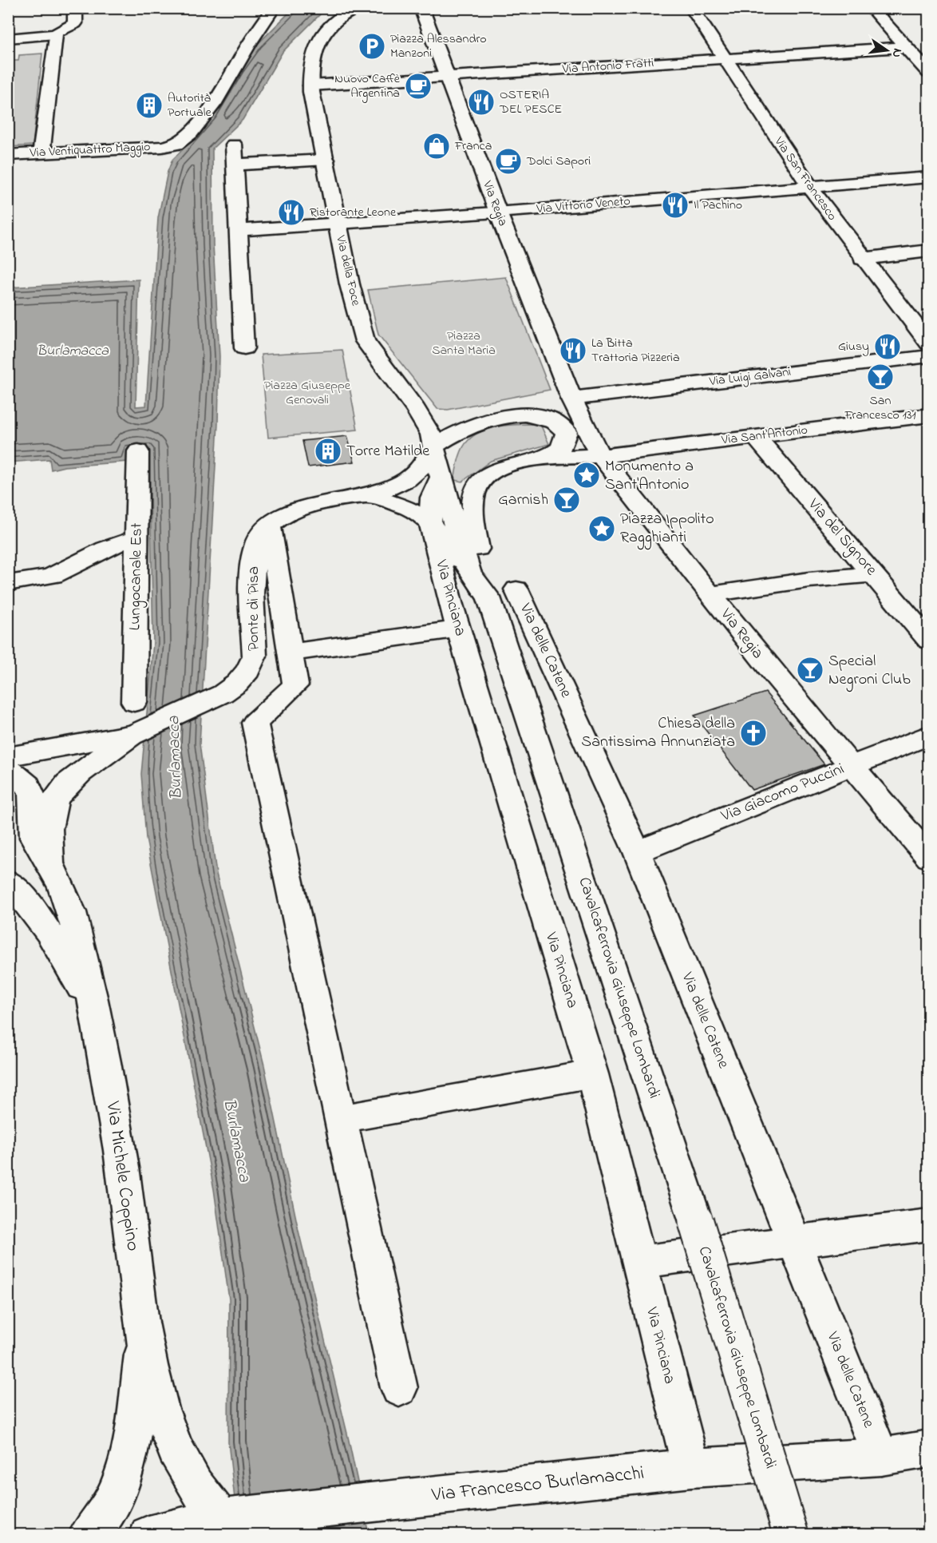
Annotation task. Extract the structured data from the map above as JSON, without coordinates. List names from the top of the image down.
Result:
{
  "streets": {
    "street": [
      "Via Antonio Fratti",
      "Via Ventiquattro Maggio",
      "Via San Francesco",
      "Via Regia",
      "Via Vittorio Veneto",
      "Via della Foce",
      "Via Luigi Galvani",
      "Via Sant'Antonio",
      "Via del Signore",
      "Lungocanale Est",
      "Via Pinciana",
      "Ponte di Pisa",
      "Via delle Catene",
      "Via Giacomo Puccini",
      "Cavalcaferrovia Giuseppe Lombardi",
      "Via Michele Coppino",
      "Via Francesco Burlamacchi"
    ]
  },
  "crossings": [
    ["Via Antonio Fratti", "Via San Francesco"],
    ["Via Antonio Fratti", "Via Regia"],
    ["Via Antonio Fratti", "Via della Foce"],
    ["Via San Francesco", "Via Vittorio Veneto"],
    ["Via Regia", "Via Vittorio Veneto"],
    ["Via Regia", "Via Luigi Galvani"],
    ["Via Regia", "Via Sant'Antonio"],
    ["Via Regia", "Via Giacomo Puccini"],
    ["Via Vittorio Veneto", "Via della Foce"],
    ["Via della Foce", "Cavalcaferrovia Giuseppe Lombardi"],
    ["Via Sant'Antonio", "Via del Signore"],
    ["Via Pinciana", "Cavalcaferrovia Giuseppe Lombardi"],
    ["Via Pinciana", "Via Francesco Burlamacchi"],
    ["Via delle Catene", "Via Giacomo Puccini"],
    ["Via delle Catene", "Via Francesco Burlamacchi"],
    ["Via Michele Coppino", "Via Francesco Burlamacchi"]
  ],
  "water": ["Burlamacca"],
  "parks": ["Piazza Santa Maria", "Piazza Giuseppe Genovali"],
  "places": {
    "parking": ["Piazza Alessandro Manzoni"],
    "cafe": ["Nuovo Caffè Argentina", "Dolci Sapori"],
    "restaurant": [
      "OSTERIA DEL PESCE",
      "Il Pachino",
      "Ristorante Leone",
      "Giusy",
      "La Bitta Trattoria Pizzeria"
    ],
    "building": ["Autorità Portuale", "Torre Matilde"],
    "shop": ["Franca"],
    "bar": ["San Francesco 131", "Garnish", "Special Negroni Club"],
    "place": ["Monumento a Sant'Antonio", "Piazza Ippolito Ragghianti"],
    "church": ["Chiesa della Santissima Annunziata"]
  },
  "north": "right"
}
